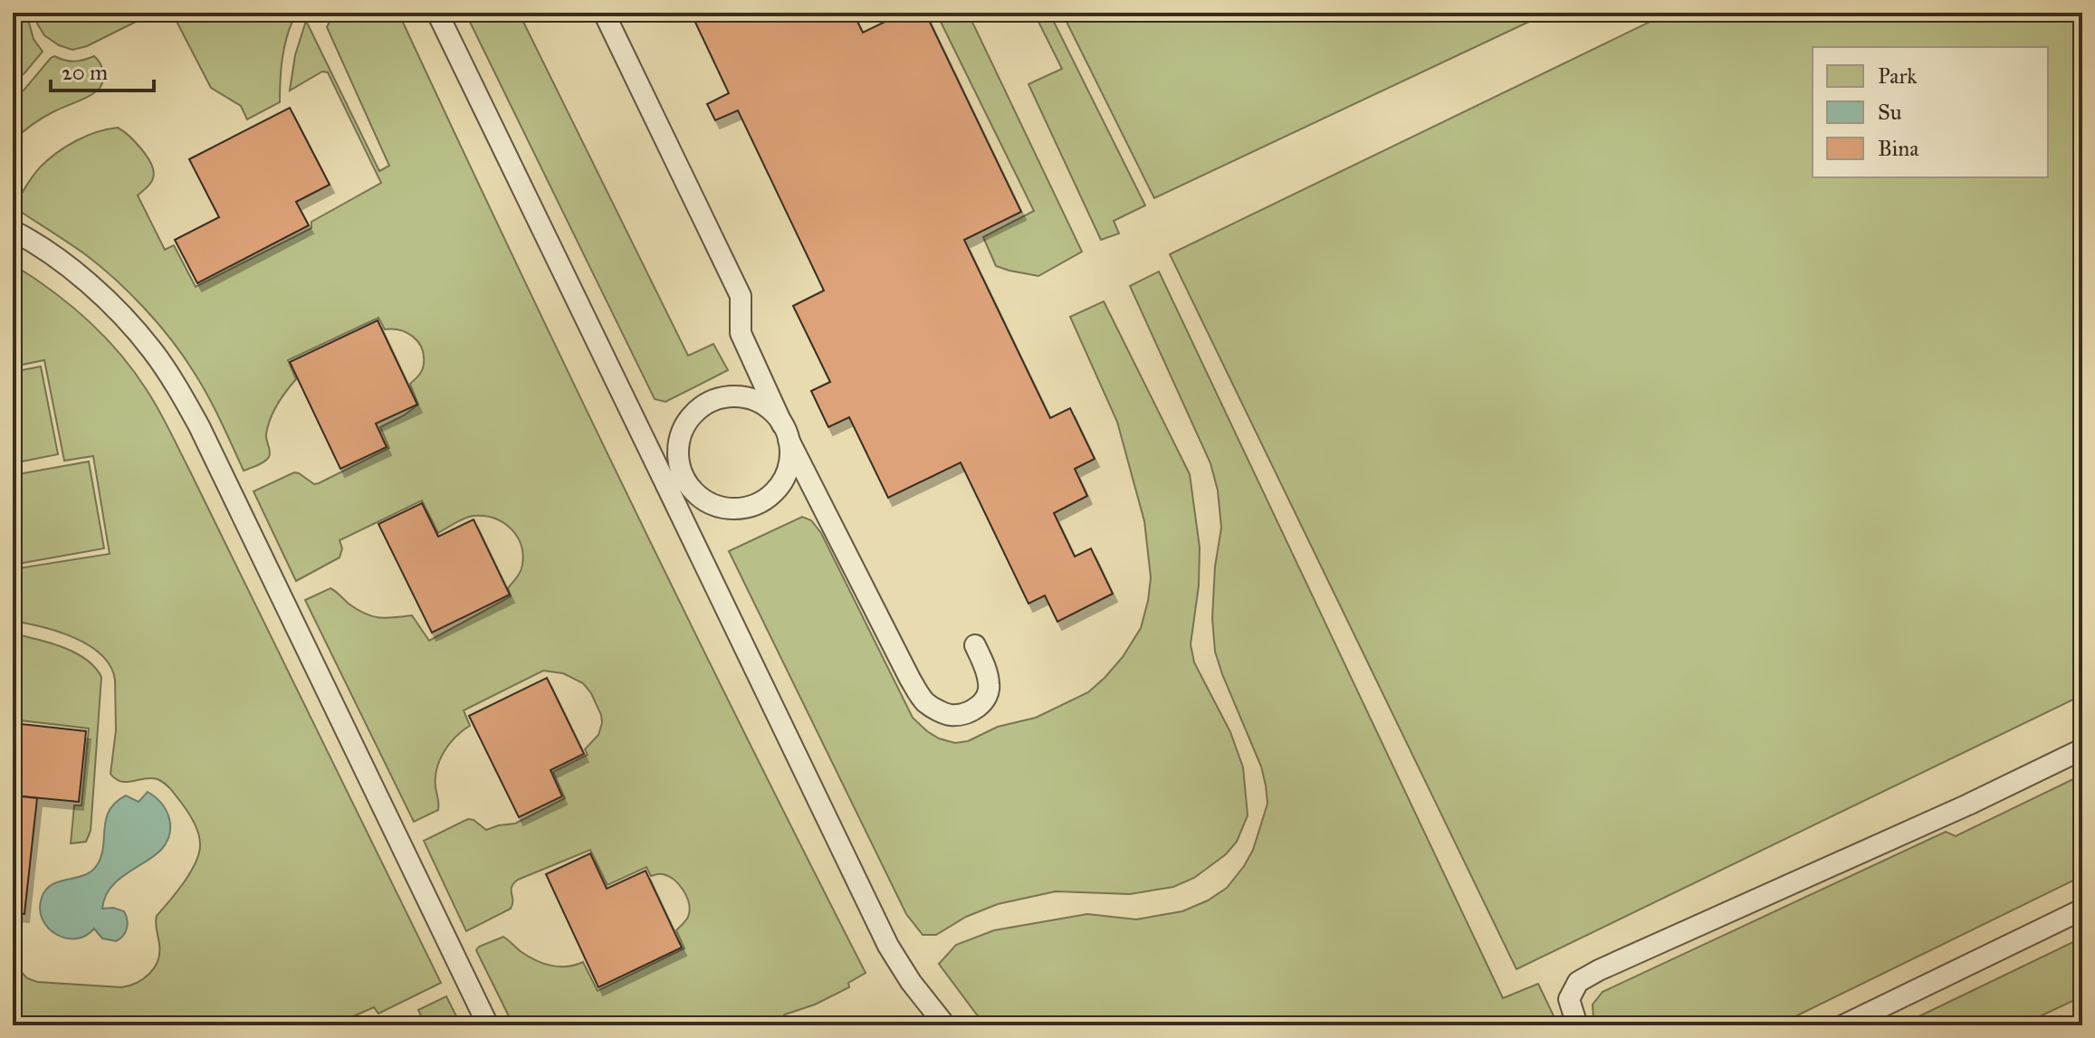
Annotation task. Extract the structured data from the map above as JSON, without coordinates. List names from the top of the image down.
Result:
{
  "legend": ["Park", "Su", "Bina"],
  "scale_bar": "20 m"
}
